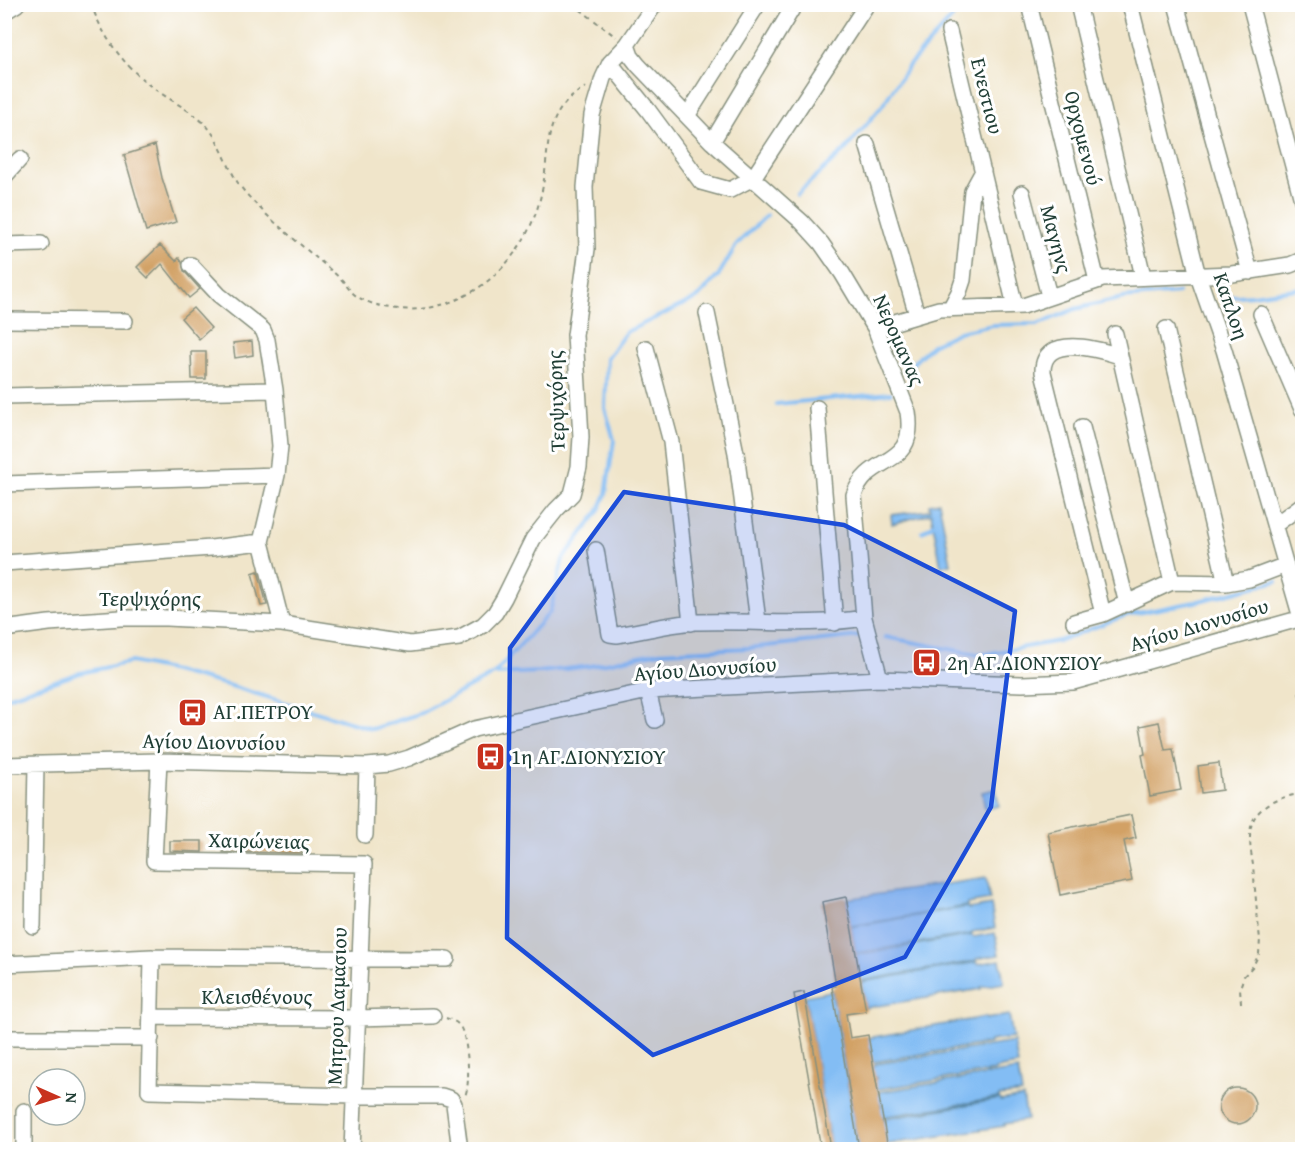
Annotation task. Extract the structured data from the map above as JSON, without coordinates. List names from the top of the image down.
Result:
{
  "streets": {
    "street": [
      "Ενεστιου",
      "Ορχομενού",
      "Μαγηνς",
      "Καπλοη",
      "Νερομανας",
      "Τερψιχόρης",
      "Αγίου Διονυσίου",
      "Χαιρώνειας",
      "Κλεισθένους",
      "Μητρου Δαμασιου"
    ]
  },
  "crossings": [
    ["Καπλοη", "Αγίου Διονυσίου"],
    ["Νερομανας", "Τερψιχόρης"],
    ["Νερομανας", "Αγίου Διονυσίου"],
    ["Αγίου Διονυσίου", "Χαιρώνειας"],
    ["Χαιρώνειας", "Μητρου Δαμασιου"],
    ["Κλεισθένους", "Μητρου Δαμασιου"]
  ],
  "places": {
    "bus stop": ["2η ΑΓ.ΔΙΟΝΥΣΙΟΥ", "ΑΓ.ΠΕΤΡΟΥ", "1η ΑΓ.ΔΙΟΝΥΣΙΟΥ"]
  },
  "north": "right"
}
